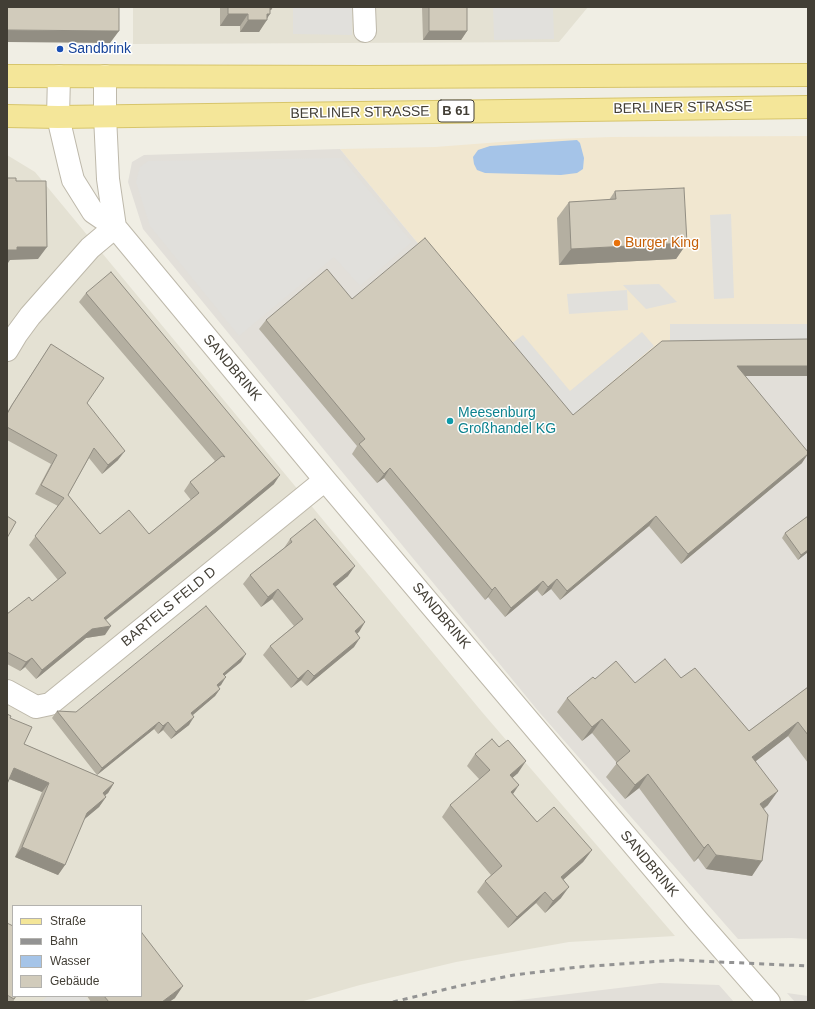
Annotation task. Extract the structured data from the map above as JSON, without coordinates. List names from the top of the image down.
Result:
{
  "streets": {
    "main road": ["BERLINER STRASSE", "B 61"],
    "street": ["SANDBRINK", "BARTELS FELD D"]
  },
  "crossings": [
    ["BERLINER STRASSE", "SANDBRINK"],
    ["SANDBRINK", "BARTELS FELD D"]
  ],
  "places": ["Sandbrink", "Burger King", "Meesenburg Großhandel KG"],
  "legend": [
    "Straße",
    "Bahn",
    "Wasser",
    "Gebäude"
  ]
}
